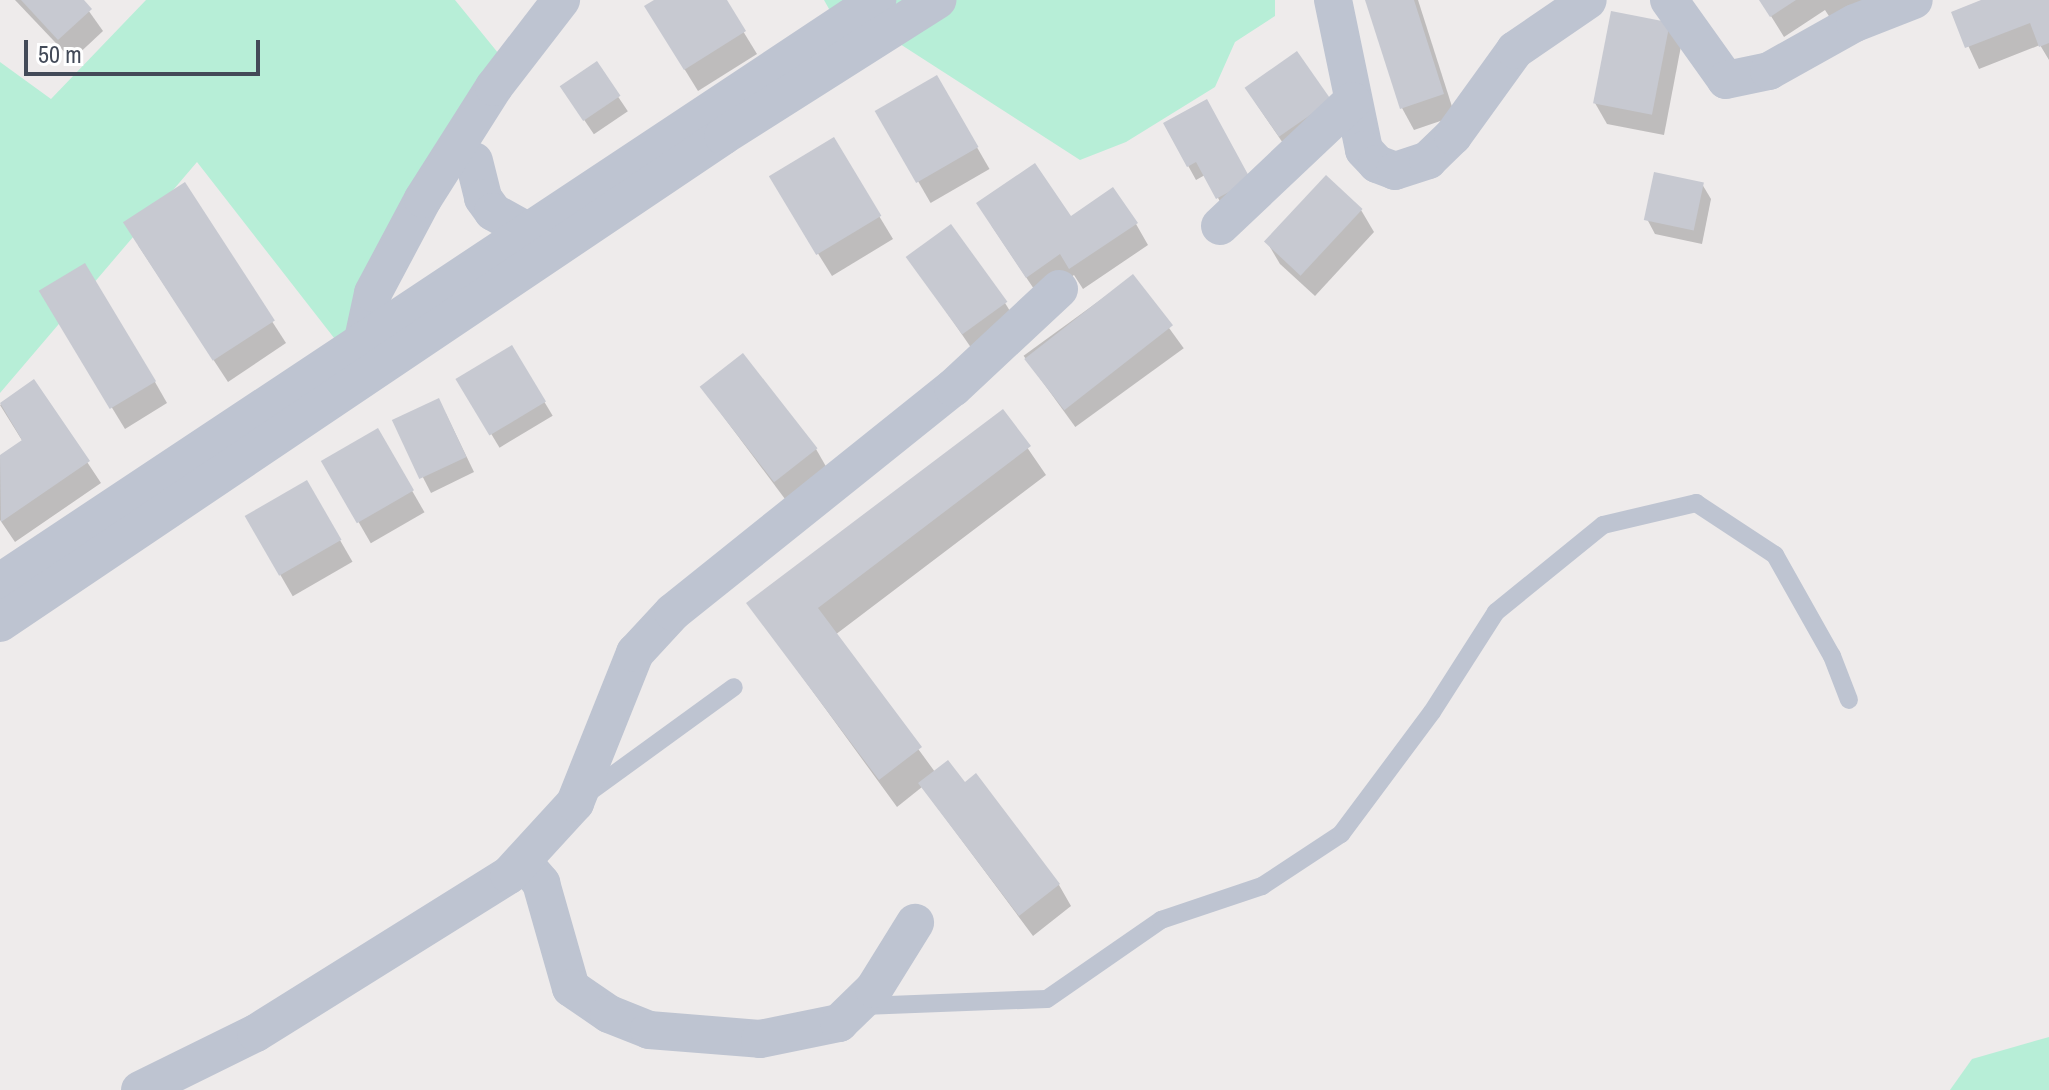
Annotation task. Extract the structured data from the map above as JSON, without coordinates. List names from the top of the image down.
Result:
{
  "scale_bar": "50 m"
}
